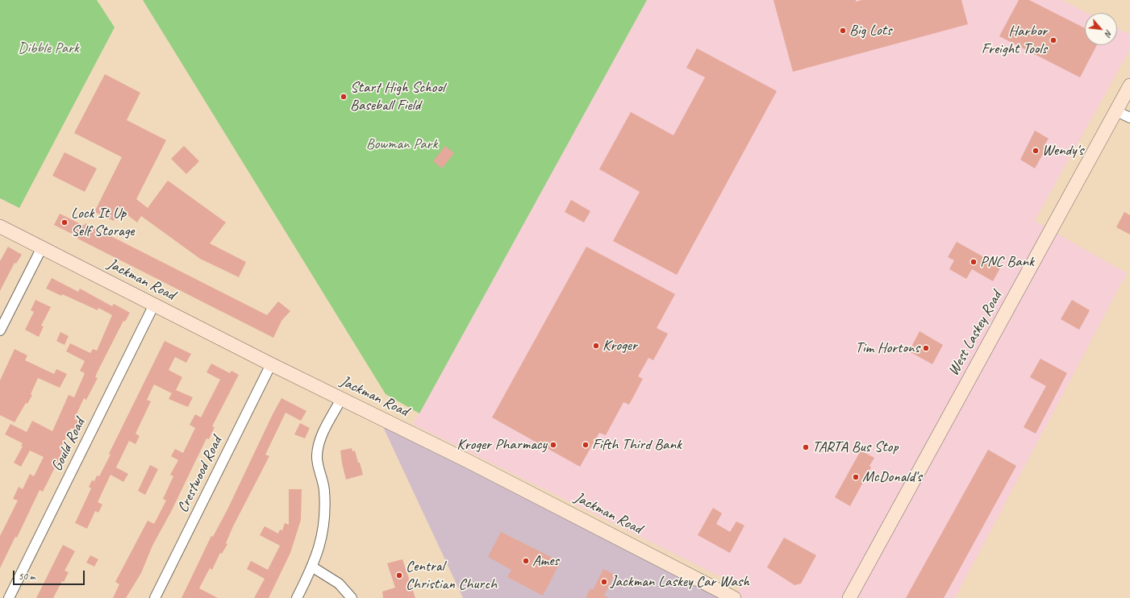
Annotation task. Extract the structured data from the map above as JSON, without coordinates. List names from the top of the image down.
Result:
{
  "streets": {
    "main road": ["Jackman Road", "West Laskey Road"],
    "street": ["Gould Road", "Crestwood Road"]
  },
  "crossings": [
    ["Jackman Road", "Gould Road"],
    ["Jackman Road", "Crestwood Road"]
  ],
  "parks": ["Dibble Park", "Bowman Park"],
  "places": [
    "Big Lots",
    "Harbor Freight Tools",
    "Start High School Baseball Field",
    "Wendy's",
    "Lock It Up Self Storage",
    "PNC Bank",
    "Kroger",
    "Tim Hortons",
    "Kroger Pharmacy",
    "Fifth Third Bank",
    "TARTA Bus Stop",
    "McDonald's",
    "Ames",
    "Central Christian Church",
    "Jackman Laskey Car Wash"
  ],
  "scale_bar": "50 m",
  "north": "bottom right"
}
